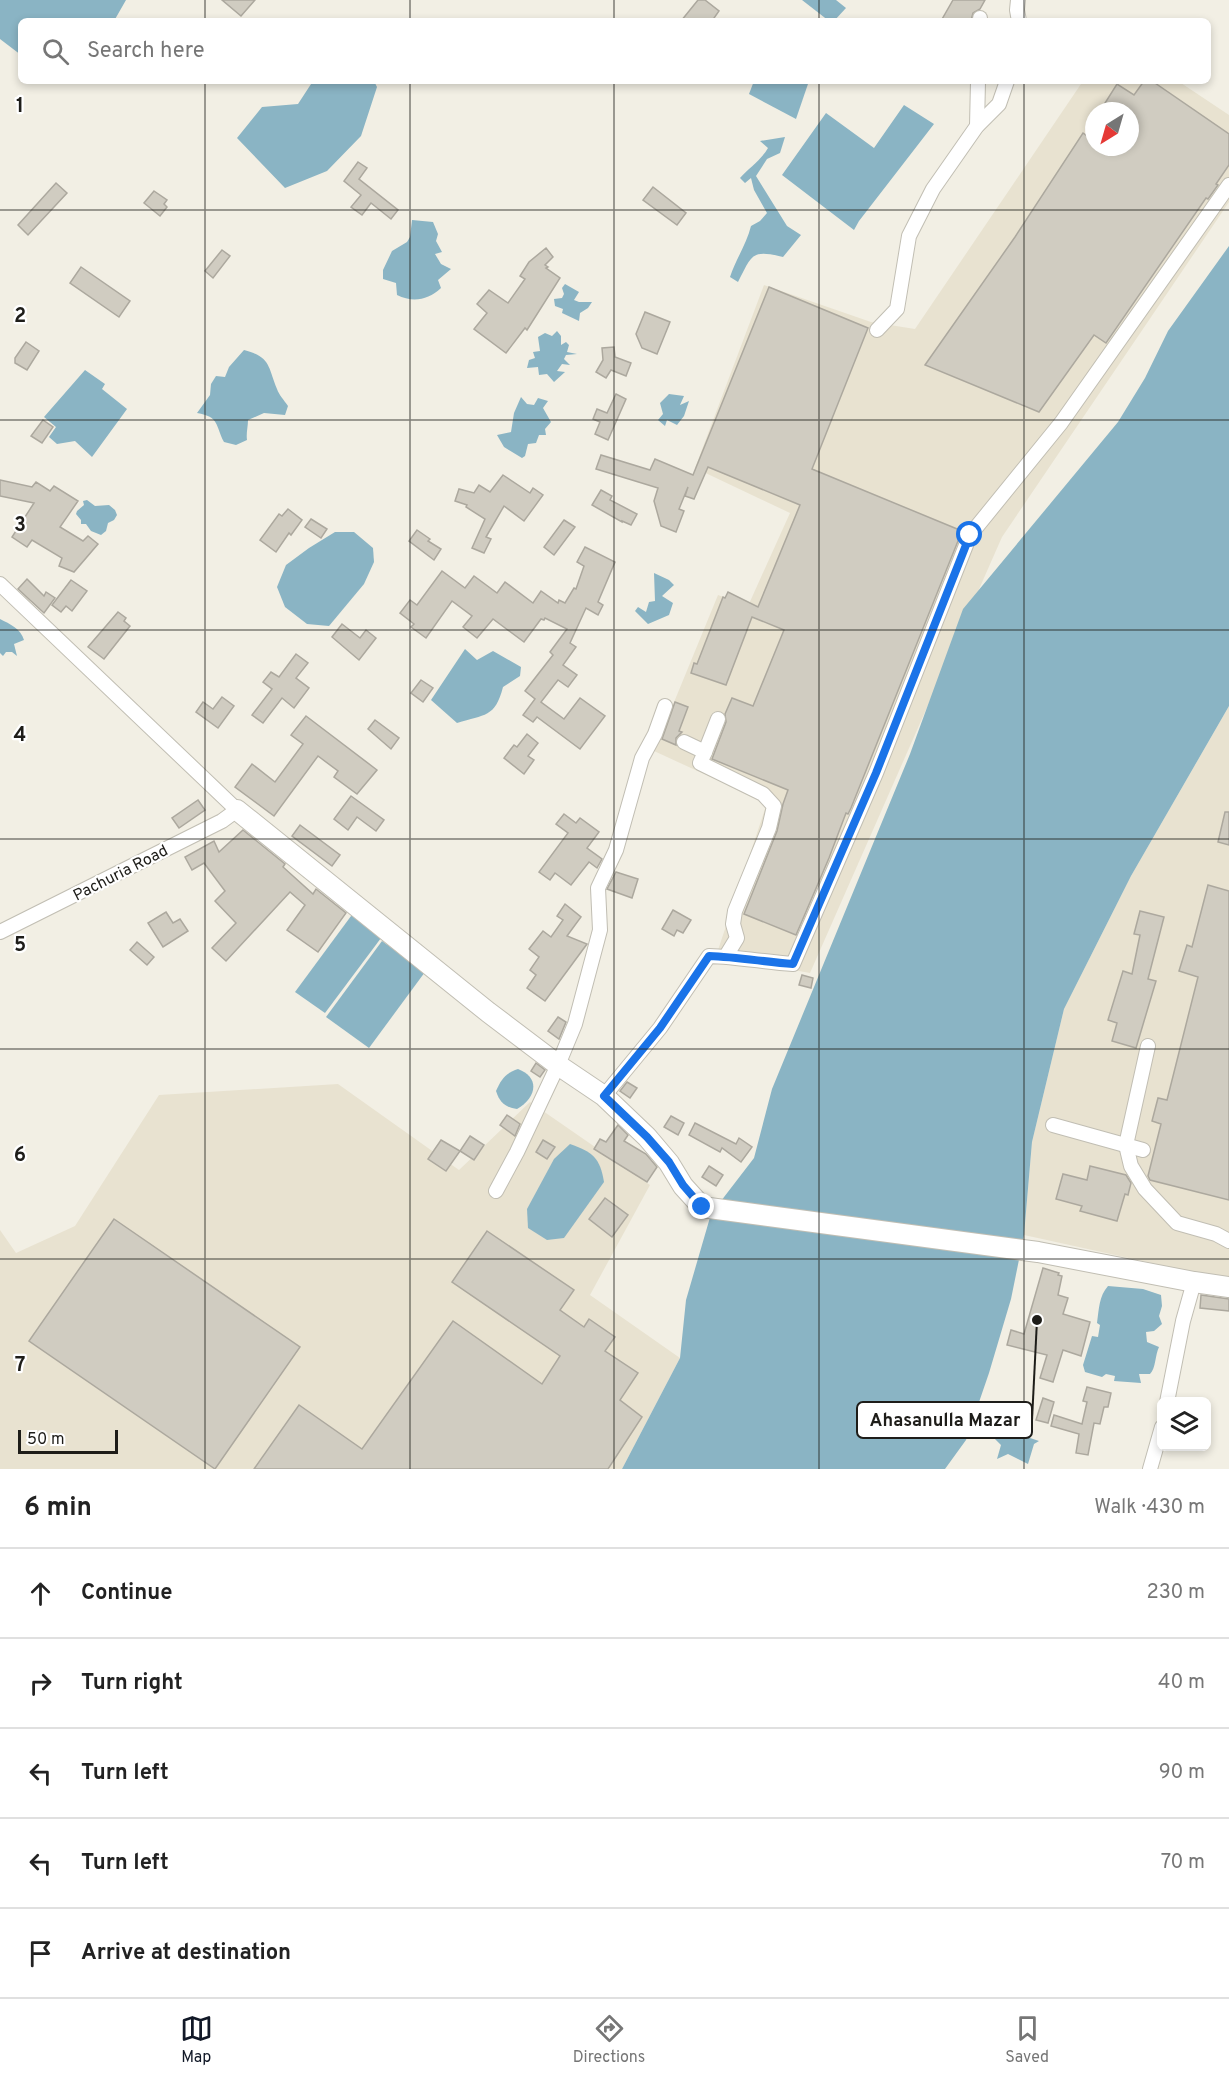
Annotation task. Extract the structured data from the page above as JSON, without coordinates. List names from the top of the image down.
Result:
{
  "streets": {
    "street": ["Pachuria Road"]
  },
  "places": ["Ahasanulla Mazar"],
  "scale_bar": "50 m",
  "north": "bottom left",
  "page": {
    "search": "Search here",
    "scale": "50 m",
    "heading": ["6 min", "Walk · 430 m"],
    "list": [
      ["Continue", "230 m"],
      ["Turn right", "40 m"],
      ["Turn left", "90 m"],
      ["Turn left", "70 m"],
      "Arrive at destination"
    ],
    "nav": ["Map", "Directions", "Saved"]
  },
  "grid": {
    "rows": [
      "1",
      "2",
      "3",
      "4",
      "5",
      "6",
      "7"
    ]
  }
}
